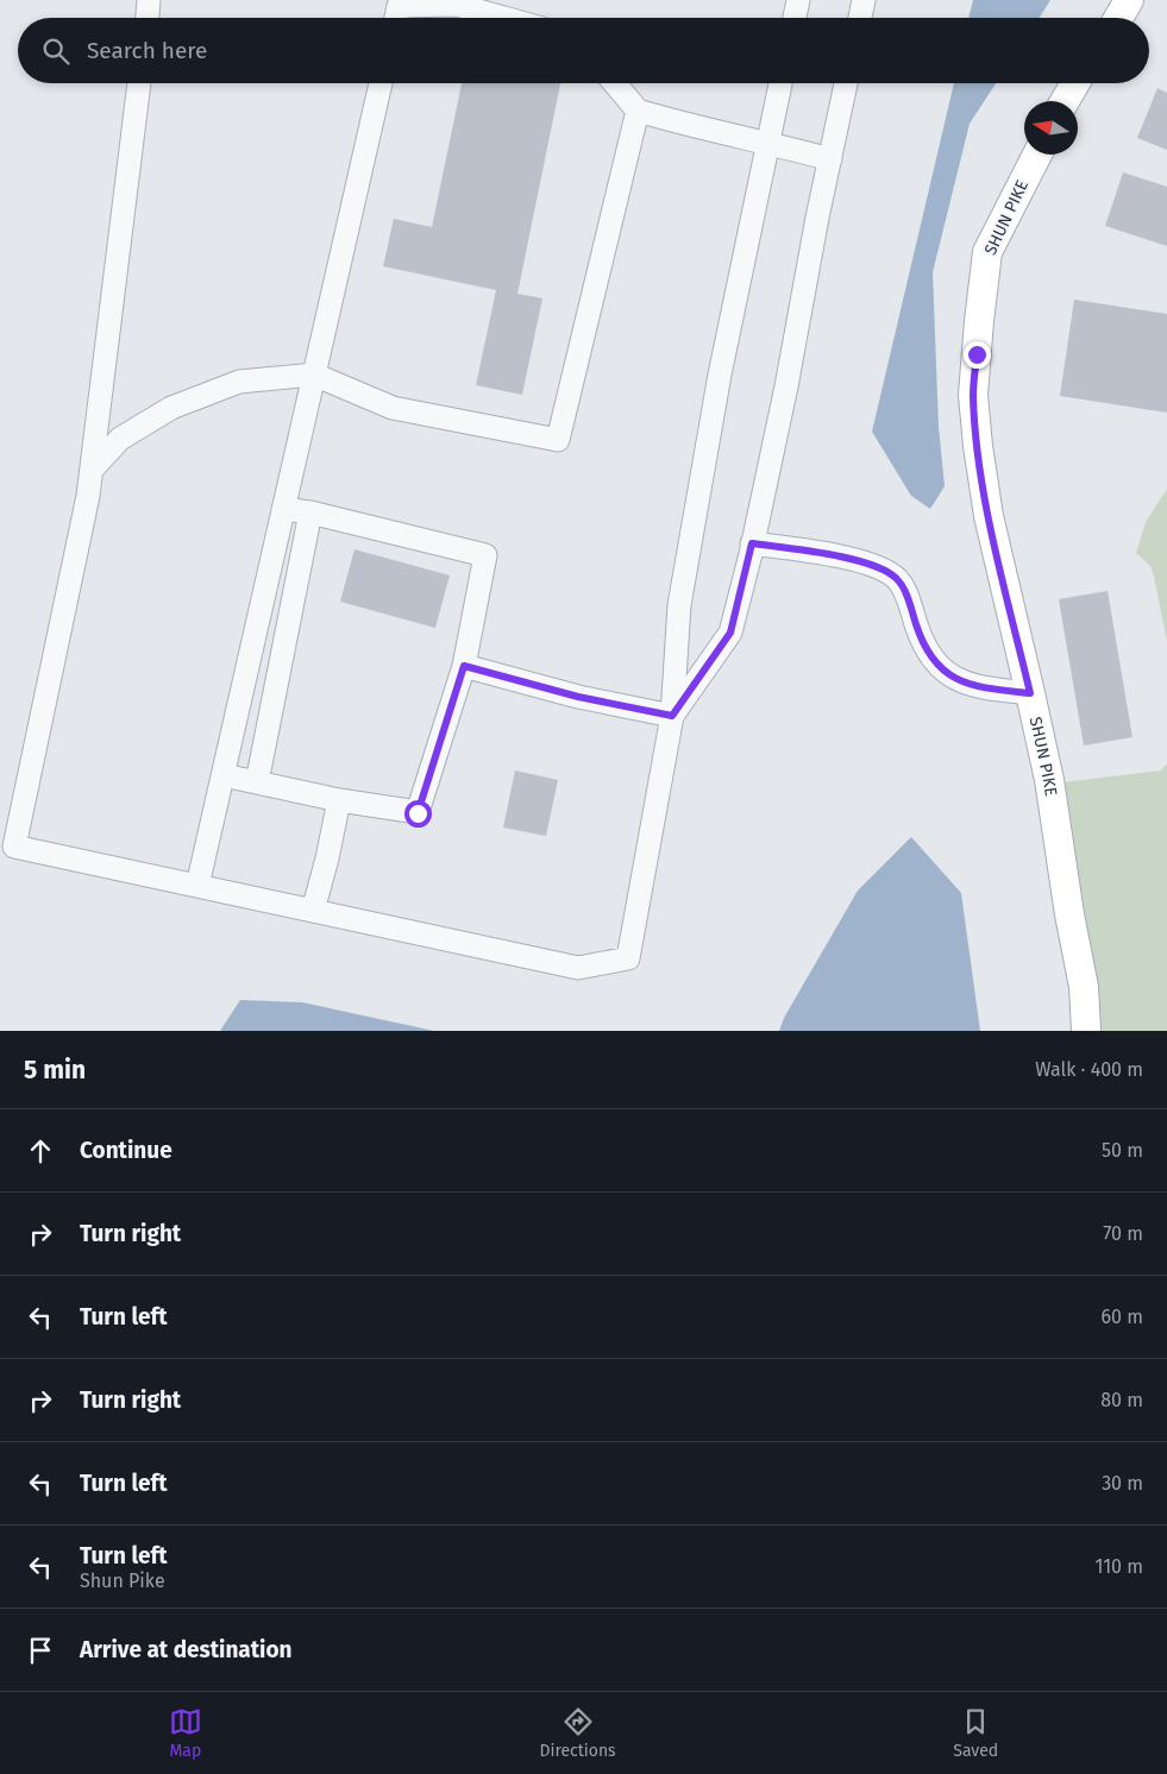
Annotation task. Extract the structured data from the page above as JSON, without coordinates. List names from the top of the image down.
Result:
{
  "streets": {
    "main road": ["SHUN PIKE"]
  },
  "north": "left",
  "page": {
    "search": "Search here",
    "heading": ["5 min", "Walk · 400 m"],
    "list": [
      ["Continue", "50 m"],
      ["Turn right", "70 m"],
      ["Turn left", "60 m"],
      ["Turn right", "80 m"],
      ["Turn left", "30 m"],
      ["Turn left", "Shun Pike", "110 m"],
      "Arrive at destination"
    ],
    "nav": ["Map", "Directions", "Saved"]
  }
}
